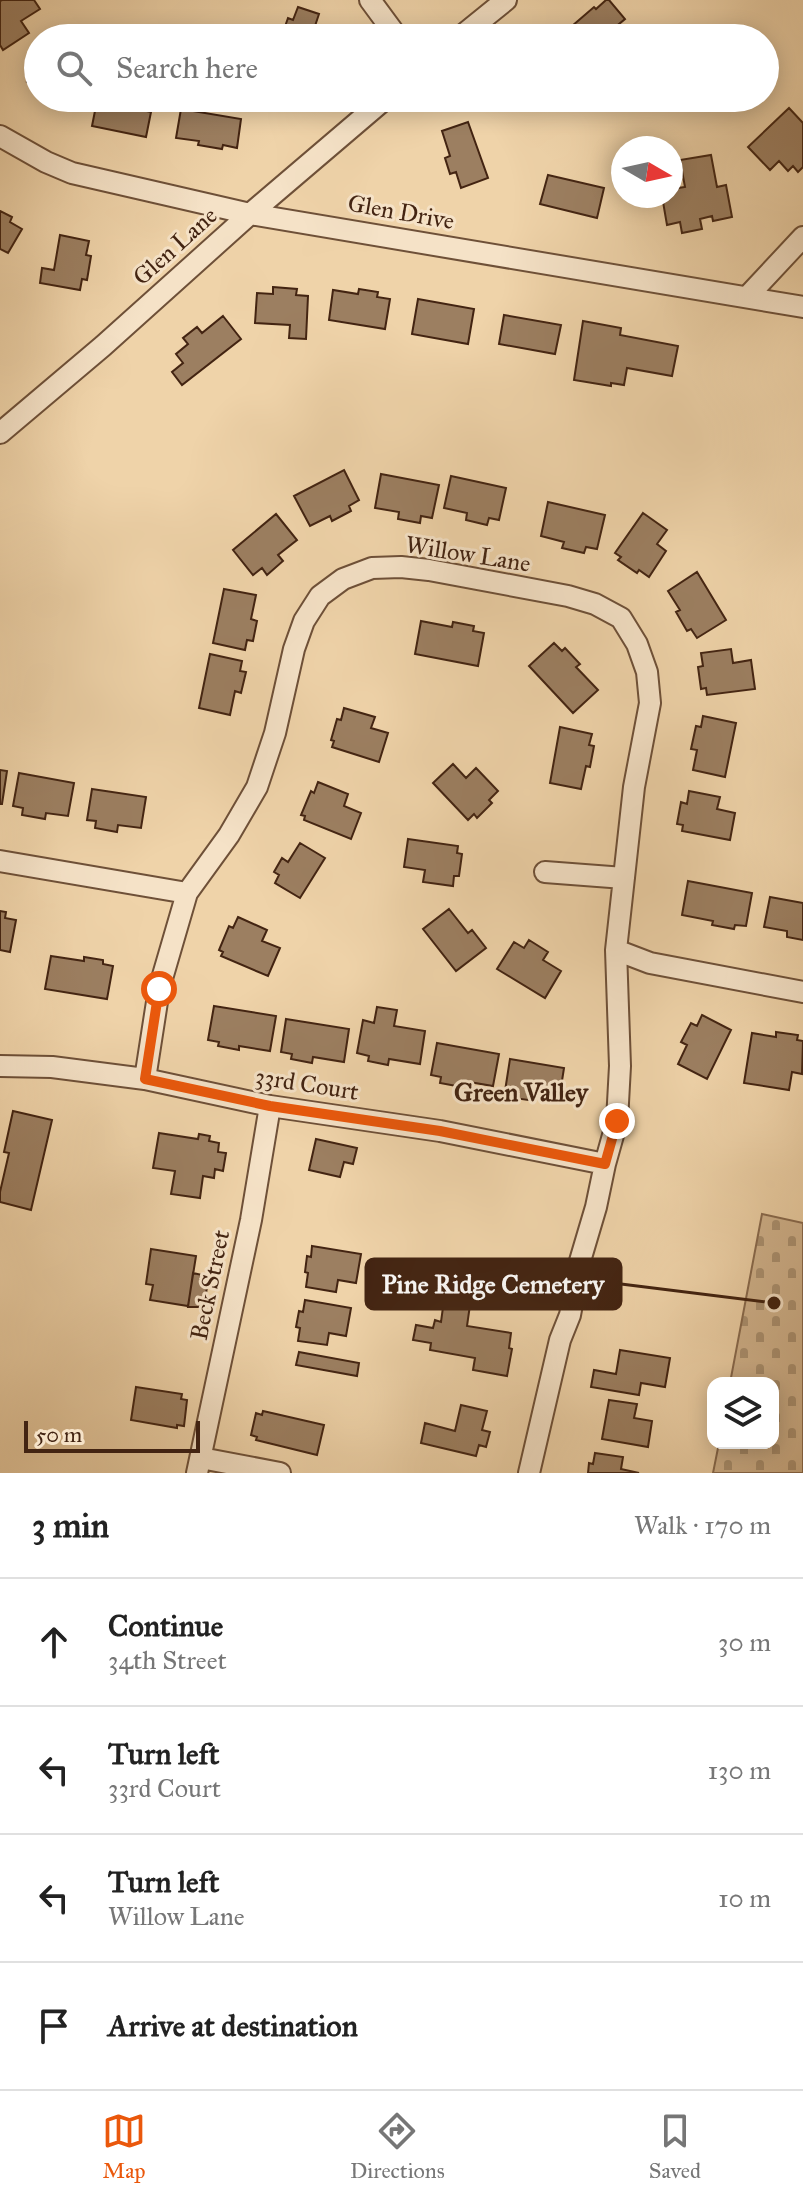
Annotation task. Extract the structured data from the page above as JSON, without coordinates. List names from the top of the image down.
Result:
{
  "streets": {
    "street": [
      "Glen Drive",
      "Glen Lane",
      "Willow Lane",
      "33rd Court",
      "Beck Street"
    ]
  },
  "crossings": [
    ["Glen Drive", "Glen Lane"],
    ["Willow Lane", "33rd Court"],
    ["33rd Court", "Beck Street"]
  ],
  "districts": ["Green Valley"],
  "places": ["Pine Ridge Cemetery"],
  "scale_bar": "50 m",
  "north": "right",
  "page": {
    "search": "Search here",
    "scale": "50 m",
    "heading": ["3 min", "Walk · 170 m"],
    "list": [
      ["Continue", "34th Street", "30 m"],
      ["Turn left", "33rd Court", "130 m"],
      ["Turn left", "Willow Lane", "10 m"],
      "Arrive at destination"
    ],
    "nav": ["Map", "Directions", "Saved"]
  }
}
